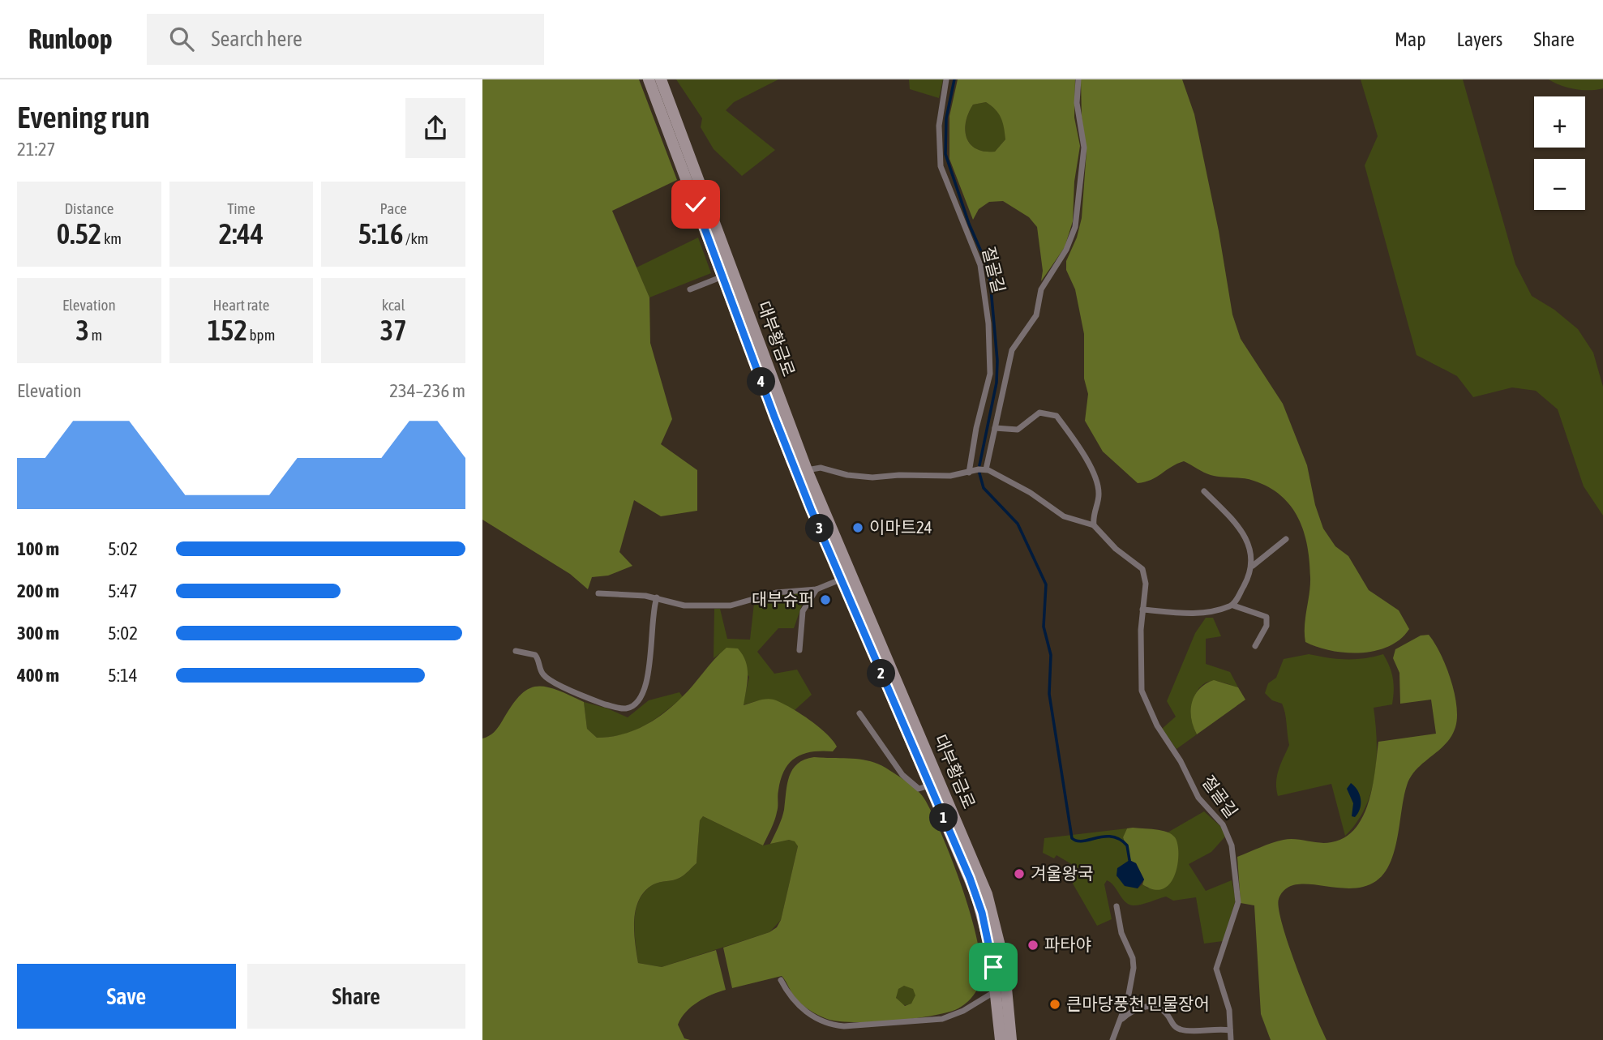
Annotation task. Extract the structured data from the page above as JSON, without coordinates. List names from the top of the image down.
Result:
{
  "streets": {
    "main road": ["대부황금로"],
    "lane": ["절골길"]
  },
  "places": [
    "이마트24",
    "대부슈퍼",
    "겨울왕국",
    "파타야",
    "큰마당풍천 민물장어"
  ],
  "page": {
    "header": "Runloop",
    "search": "Search here",
    "nav": ["Map", "Layers", "Share"],
    "heading": ["Evening run", "21:27"],
    "map_buttons": ["+", "−"],
    "stats": [
      ["Distance", "0.52 km"],
      ["Time", "2:44"],
      ["Pace", "5:16 /km"],
      ["Elevation", "3 m"],
      ["Heart rate", "152 bpm"],
      ["kcal", "37"]
    ],
    "pins": [
      "4",
      "3",
      "2",
      "1"
    ],
    "chart": ["Elevation", "234–236 m"],
    "list": [
      {
        "name": "100 m",
        "note": "5:02"
      },
      {
        "name": "200 m",
        "note": "5:47"
      },
      {
        "name": "300 m",
        "note": "5:02"
      },
      {
        "name": "400 m",
        "note": "5:14"
      }
    ],
    "buttons": ["Save", "Share"]
  }
}
